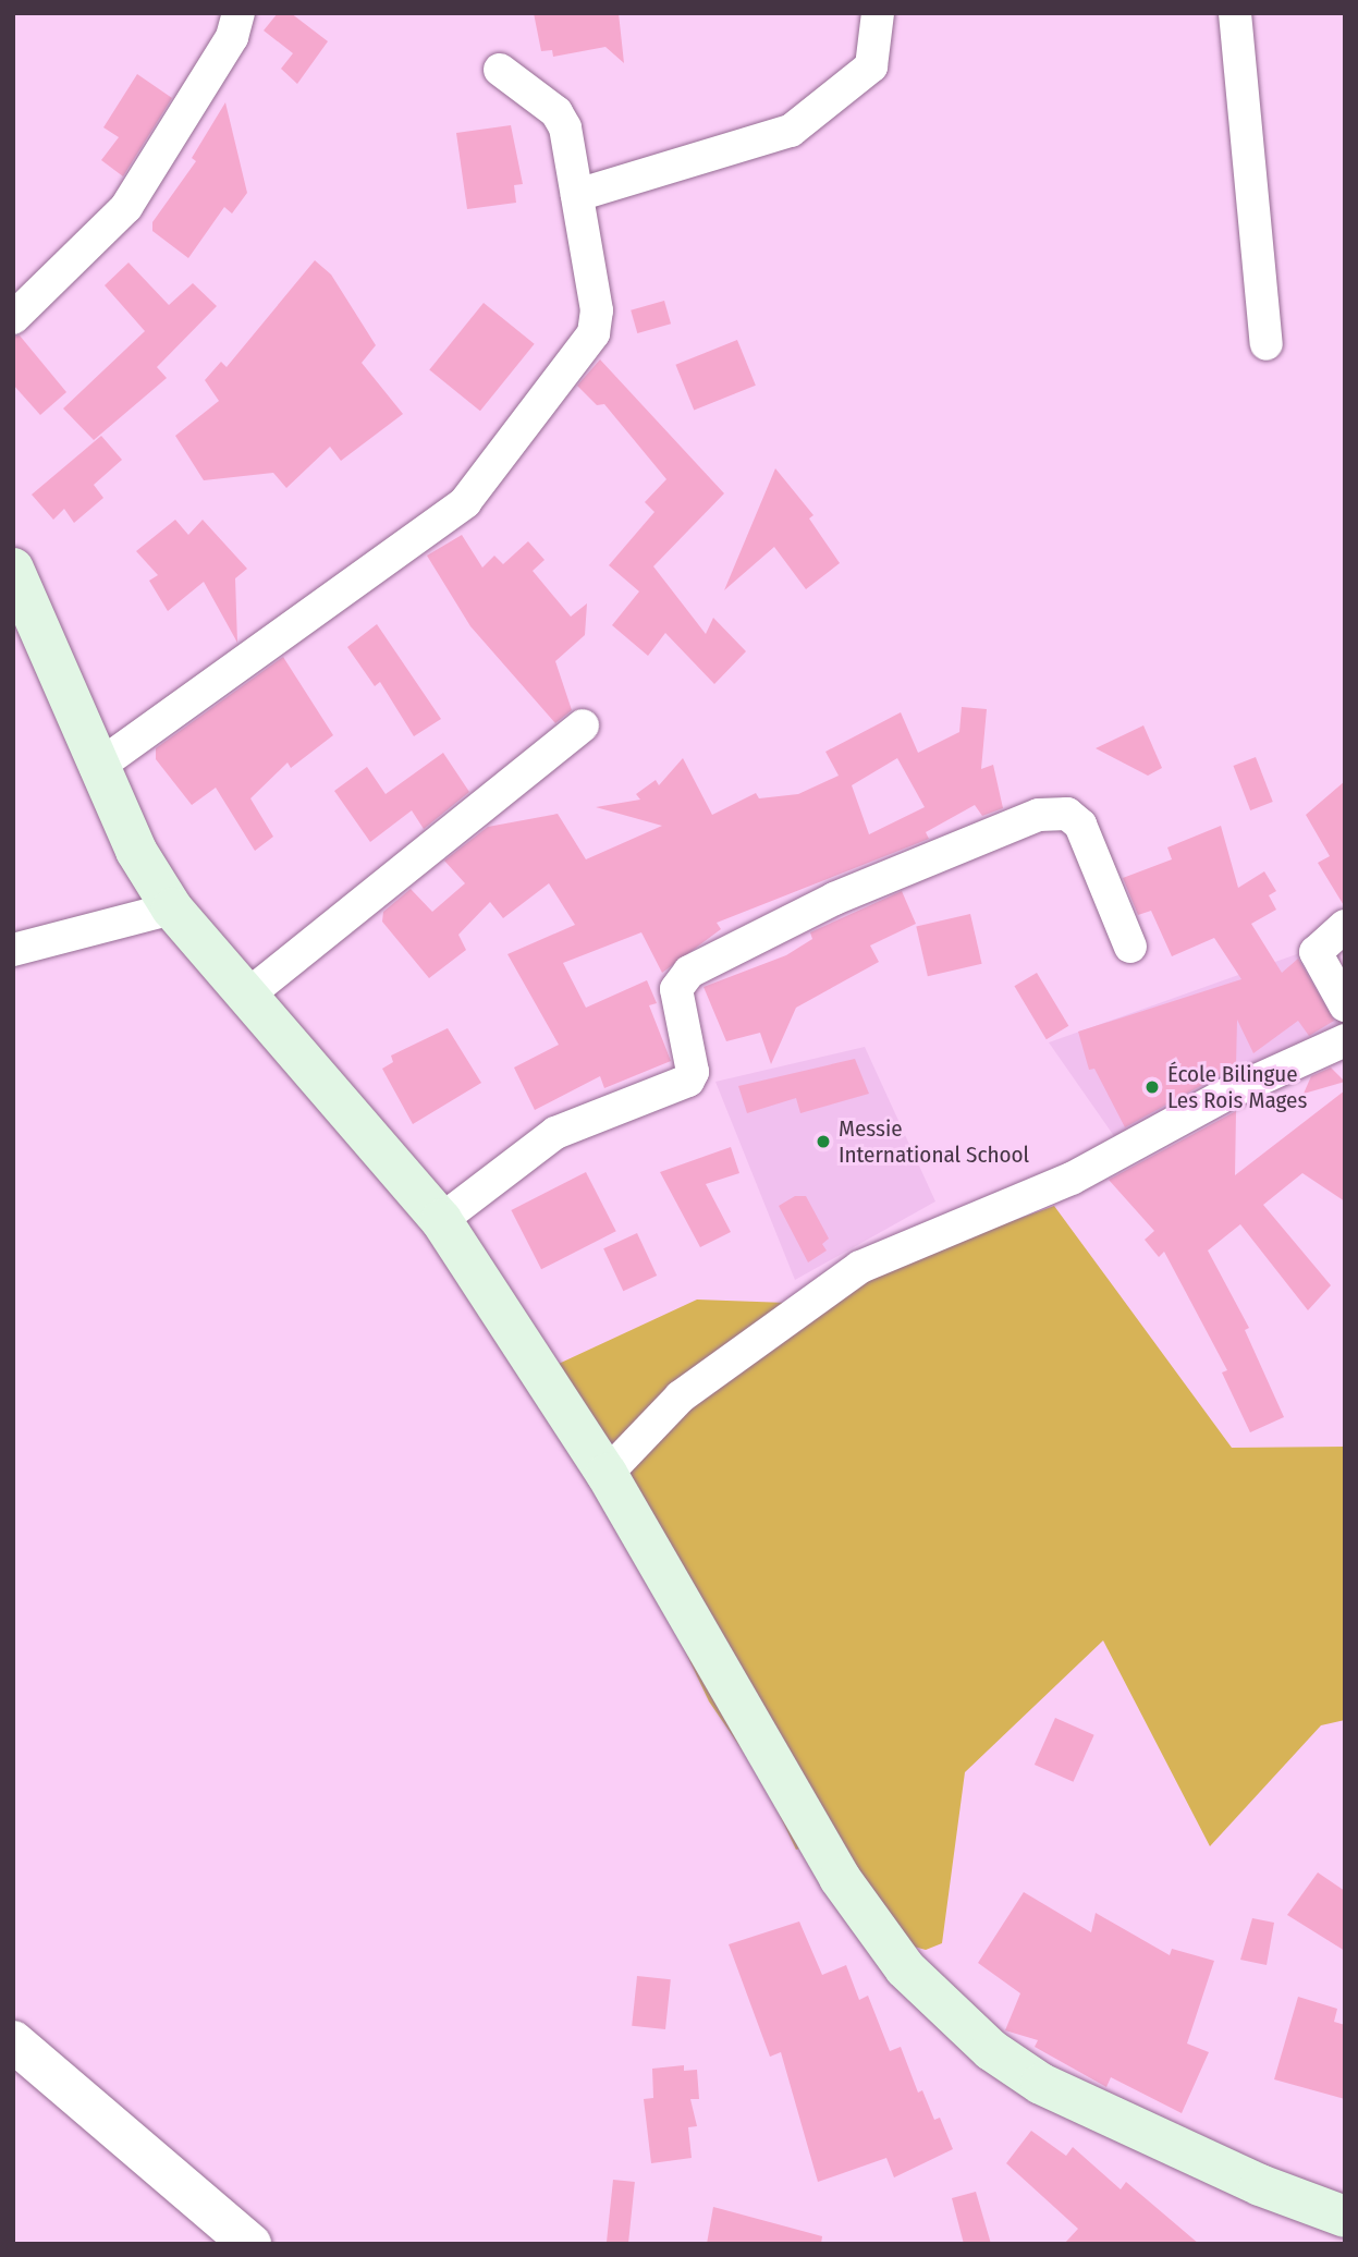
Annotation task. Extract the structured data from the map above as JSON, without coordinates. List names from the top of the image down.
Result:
{
  "places": ["École Bilingue Les Rois Mages", "Messie International School"]
}
